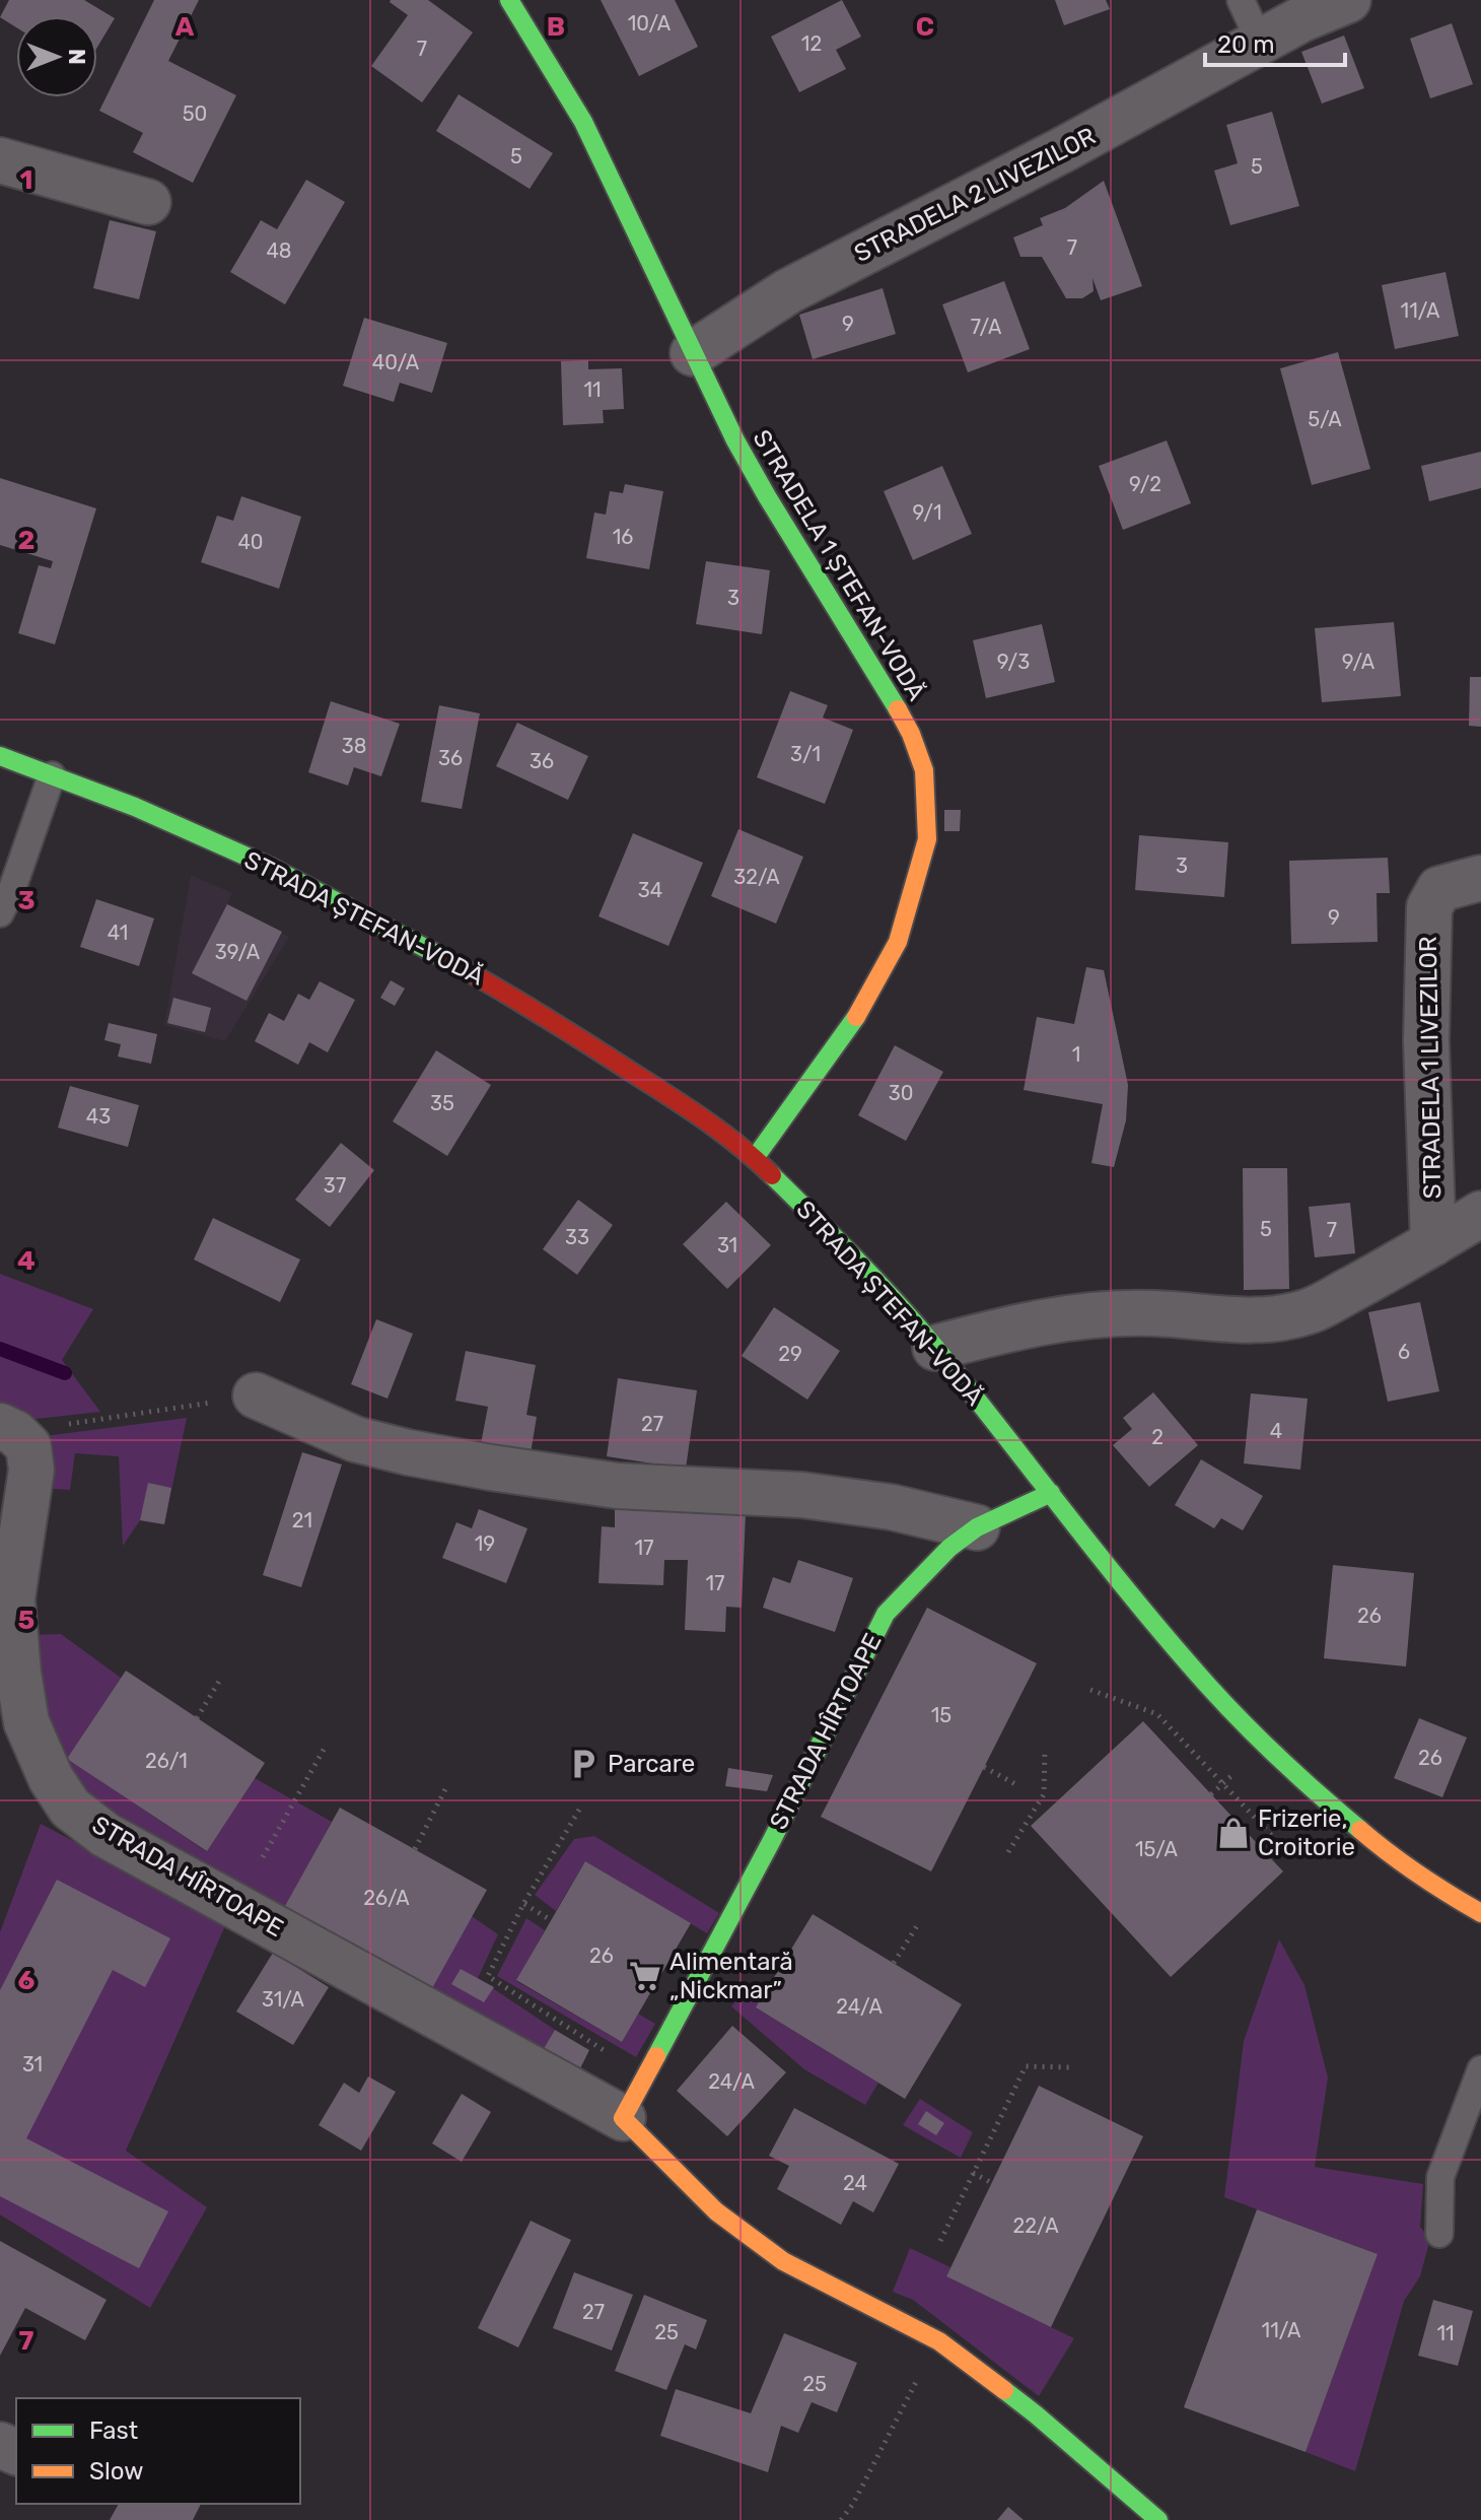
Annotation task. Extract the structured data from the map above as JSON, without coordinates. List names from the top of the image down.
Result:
{
  "streets": {
    "street": [
      "STRADELA 2 LIVEZILOR",
      "STRADELA 1 ȘTEFAN-VODĂ",
      "STRADA ȘTEFAN-VODĂ",
      "STRADELA 1 LIVEZILOR",
      "STRADA HÎRTOAPE"
    ]
  },
  "crossings": [
    ["STRADELA 2 LIVEZILOR", "STRADELA 1 ȘTEFAN-VODĂ"],
    ["STRADELA 1 ȘTEFAN-VODĂ", "STRADA ȘTEFAN-VODĂ"],
    ["STRADA ȘTEFAN-VODĂ", "STRADELA 1 LIVEZILOR"],
    ["STRADA ȘTEFAN-VODĂ", "STRADA HÎRTOAPE"]
  ],
  "places": {
    "parking": ["Parcare"],
    "shop": ["Frizerie, Croitorie"],
    "supermarket": ["Alimentară „Nickmar”"]
  },
  "house_numbers": [
    "10/A",
    "12",
    "7",
    "50",
    "5",
    "5",
    "7",
    "48",
    "11/A",
    "9",
    "7/A",
    "40/A",
    "11",
    "5/A",
    "9/2",
    "9/1",
    "16",
    "40",
    "3",
    "9/3",
    "9/A",
    "38",
    "3/1",
    "36",
    "36",
    "3",
    "32/A",
    "34",
    "9",
    "41",
    "39/A",
    "1",
    "30",
    "35",
    "43",
    "37",
    "5",
    "7",
    "33",
    "31",
    "6",
    "29",
    "27",
    "4",
    "2",
    "21",
    "19",
    "17",
    "17",
    "26",
    "15",
    "26",
    "26/1",
    "15/A",
    "26/A",
    "26",
    "31/A",
    "24/A",
    "31",
    "24/A",
    "24",
    "22/A",
    "27",
    "11/A",
    "25",
    "11",
    "25"
  ],
  "legend": ["Fast", "Slow"],
  "scale_bar": "20 m",
  "north": "right",
  "grid": {
    "columns": ["A", "B", "C"],
    "rows": [
      "1",
      "2",
      "3",
      "4",
      "5",
      "6",
      "7"
    ]
  }
}
